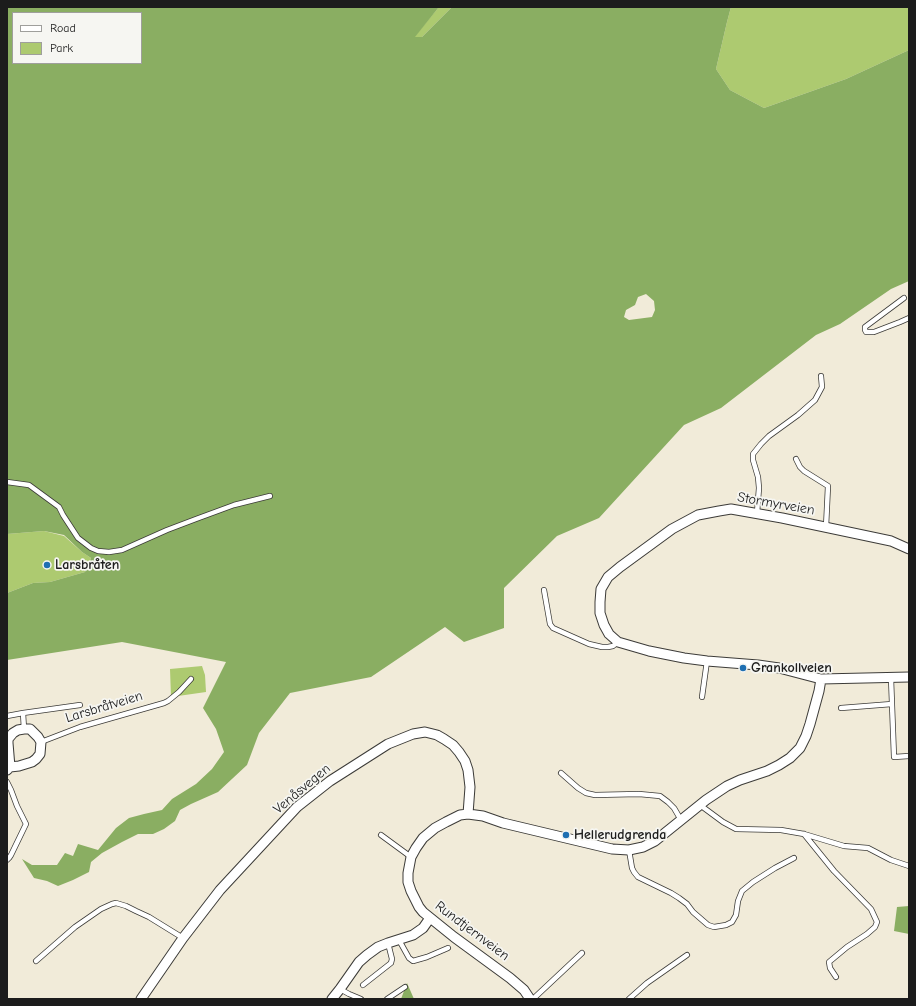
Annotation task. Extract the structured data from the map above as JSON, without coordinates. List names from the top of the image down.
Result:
{
  "streets": {
    "street": ["Stormyrveien", "Venåsvegen", "Rundtjernveien"],
    "lane": ["Larsbråtveien"]
  },
  "crossings": [
    ["Venåsvegen", "Rundtjernveien"]
  ],
  "places": ["Larsbråten", "Grankollveien", "Hellerudgrenda"],
  "legend": ["Road", "Park"]
}
